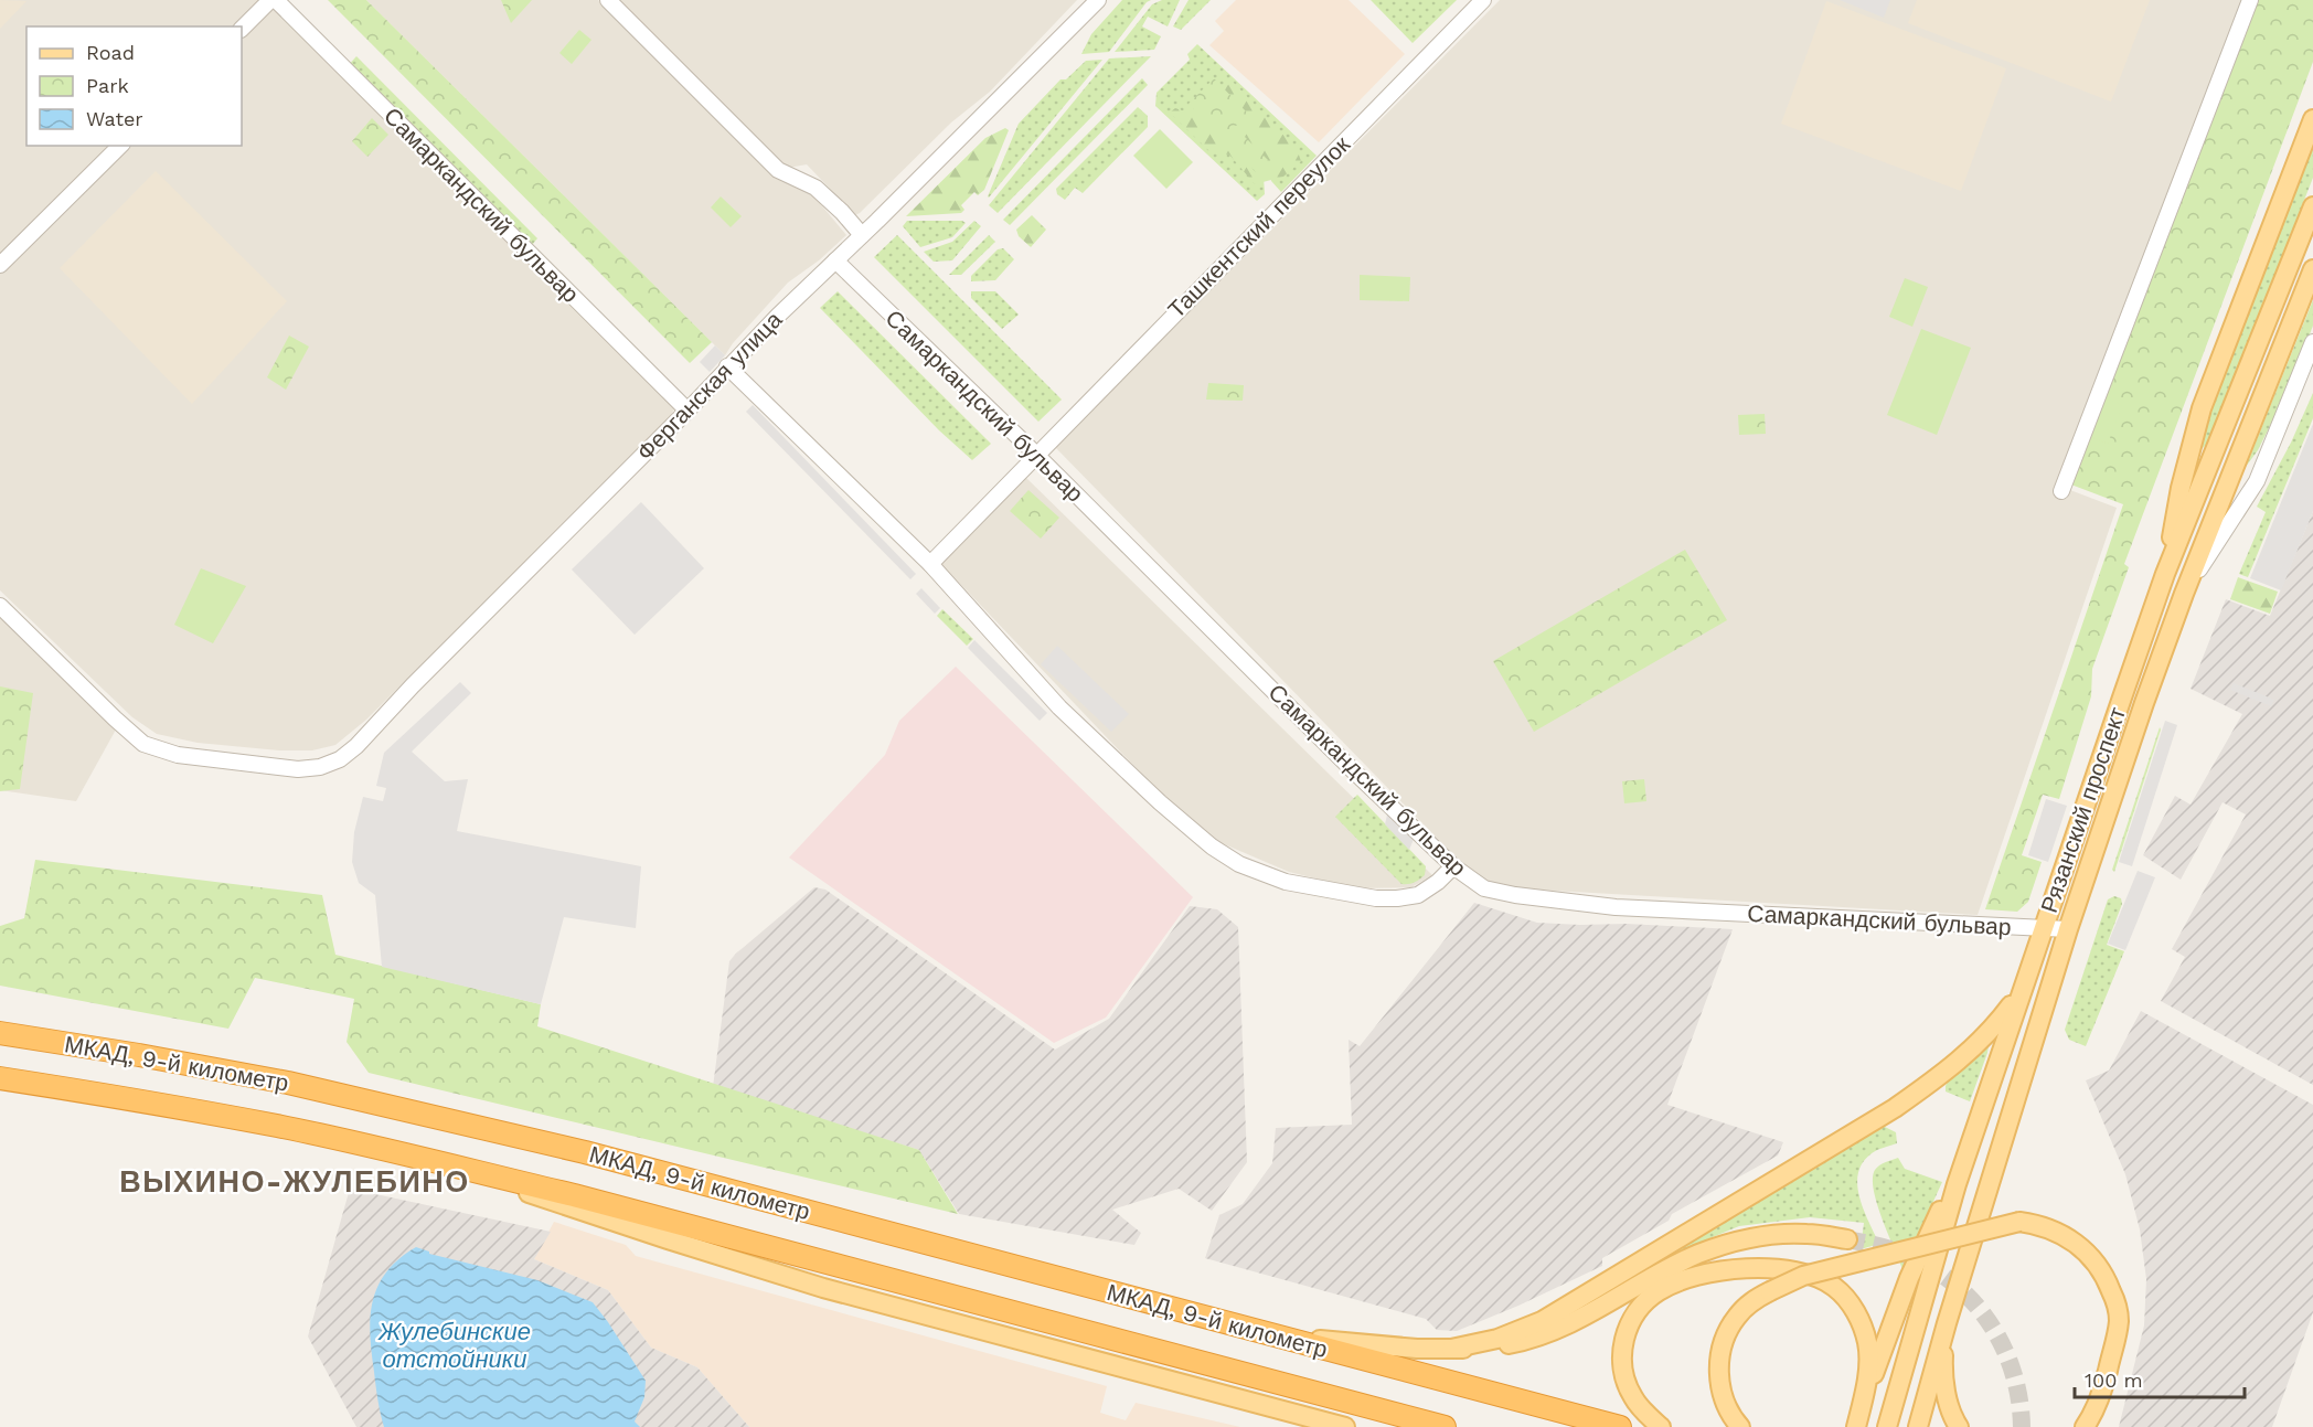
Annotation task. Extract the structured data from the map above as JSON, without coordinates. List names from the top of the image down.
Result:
{
  "streets": {
    "highway": ["МКАД, 9-й километр"],
    "main road": ["Рязанский проспект"],
    "street": ["Самаркандский бульвар", "Ташкентский переулок", "Ферганская улица"]
  },
  "crossings": [
    ["Самаркандский бульвар", "Ташкентский переулок"],
    ["Самаркандский бульвар", "Ферганская улица"],
    ["Самаркандский бульвар", "Рязанский проспект"]
  ],
  "districts": ["ВЫХИНО-ЖУЛЕБИНО"],
  "water": ["Жулебинские отстойники"],
  "legend": ["Road", "Park", "Water"],
  "scale_bar": "100 m"
}
